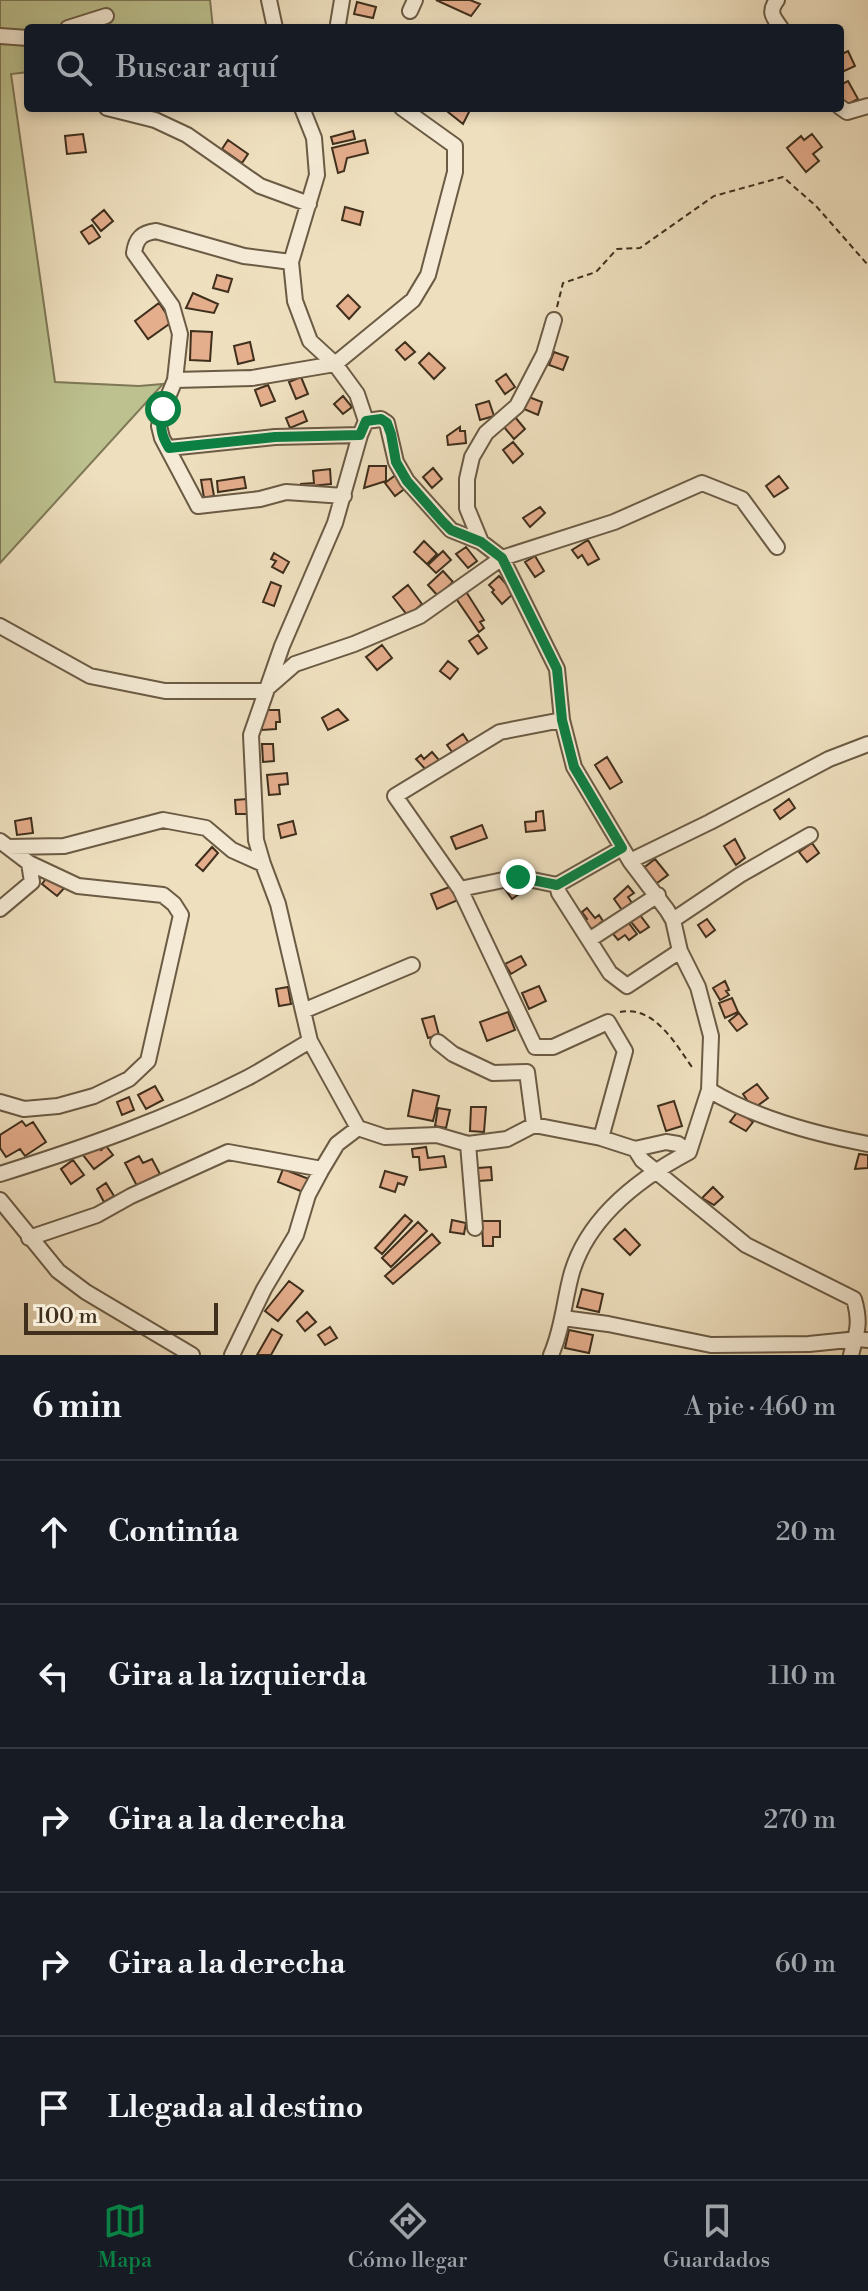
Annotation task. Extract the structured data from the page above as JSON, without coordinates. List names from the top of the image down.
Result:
{
  "scale_bar": "100 m",
  "page": {
    "search": "Buscar aquí",
    "scale": "100 m",
    "heading": ["6 min", "A pie · 460 m"],
    "list": [
      ["Continúa", "20 m"],
      ["Gira a la izquierda", "110 m"],
      ["Gira a la derecha", "270 m"],
      ["Gira a la derecha", "60 m"],
      "Llegada al destino"
    ],
    "nav": ["Mapa", "Cómo llegar", "Guardados"]
  }
}
